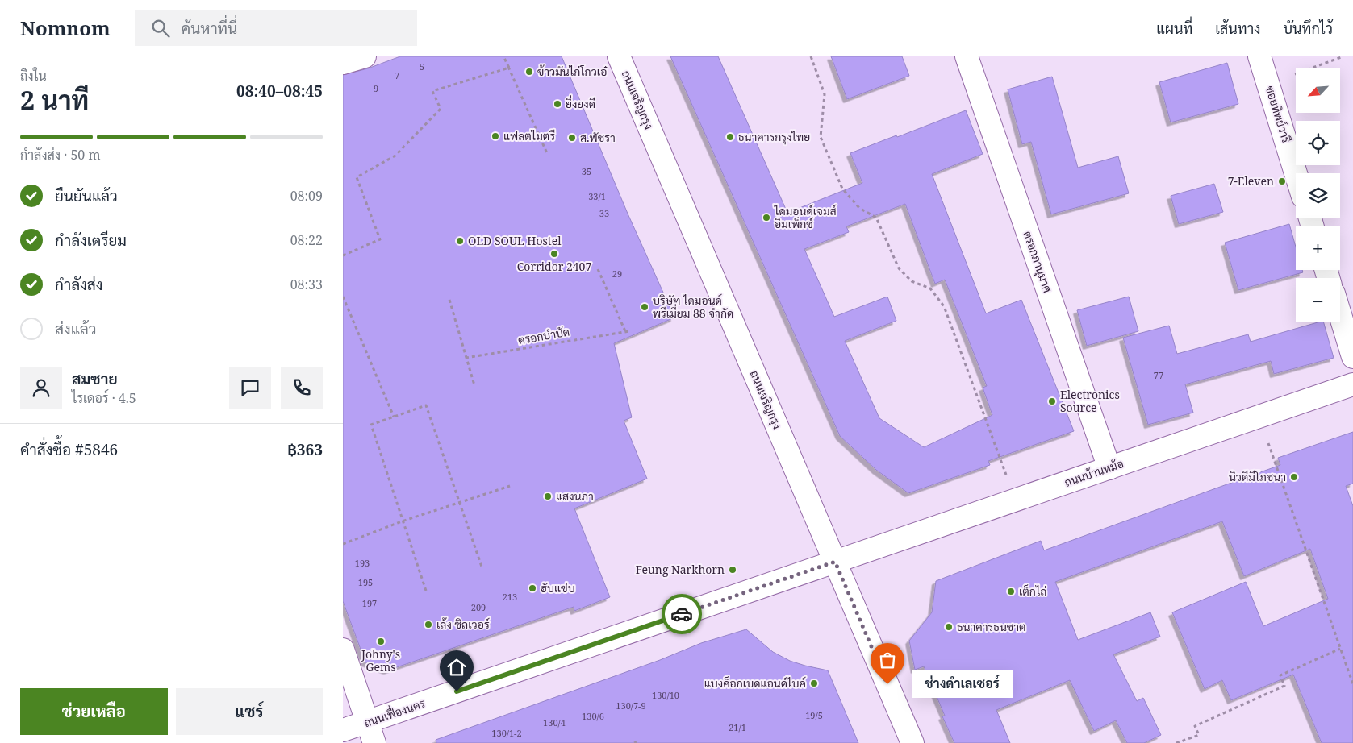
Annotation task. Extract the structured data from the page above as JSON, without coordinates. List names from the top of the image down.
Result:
{
  "streets": {
    "street": [
      "ถนนเจริญกรุง",
      "ซอยทิพย์วารี",
      "ตรอกภานุมาศ",
      "ถนนบ้านหม้อ",
      "ถนนเฟื่องนคร"
    ],
    "path": ["ตรอกบำบัด"]
  },
  "crossings": [
    ["ถนนเจริญกรุง", "ถนนบ้านหม้อ"],
    ["ถนนเจริญกรุง", "ถนนเฟื่องนคร"],
    ["ตรอกภานุมาศ", "ถนนบ้านหม้อ"],
    ["ถนนบ้านหม้อ", "ถนนเฟื่องนคร"]
  ],
  "places": [
    "ข้าวมันไก่โกวเอ๋",
    "ยิ่งยงดี",
    "แฟลตไมตรี",
    "ธนาคารกรุงไทย",
    "ส.พัชรา",
    "7-Eleven",
    "ไดมอนด์เจมส์ อิมเพ็กซ์",
    "OLD SOUL Hostel",
    "Corridor 2407",
    "บริษัท ไดมอนด์ พรีเมี่ยม 88 จำกัด",
    "Electronics Source",
    "นิวดีมีโภชนา",
    "แสงนภา",
    "Feung Narkhorn",
    "ฮับแซ่บ",
    "เต็กไถ่",
    "เล้ง ซิลเวอร์",
    "ธนาคารธนชาต",
    "Johny's Gems",
    "แบงค็อกเบดแอนด์ไบค์",
    "ช่างดำเลเซอร์"
  ],
  "house_numbers": [
    "5",
    "7",
    "9",
    "35",
    "33/1",
    "33",
    "29",
    "77",
    "193",
    "195",
    "213",
    "197",
    "209",
    "130/10",
    "130/7-9",
    "19/5",
    "130/6",
    "130/4",
    "21/1",
    "130/1-2"
  ],
  "north": "bottom left",
  "page": {
    "header": "Nomnom",
    "search": "ค้นหาที่นี่",
    "nav": ["แผนที่", "เส้นทาง", "บันทึกไว้"],
    "heading": ["2 นาที", "ถึงใน", "08:40–08:45"],
    "panel": [
      "สมชาย",
      "ไรเดอร์ · 4.5",
      "คำสั่งซื้อ #5846",
      "฿363"
    ],
    "map_buttons": ["+", "−"],
    "bar": "กำลังส่ง · 50 m",
    "list": [
      ["ยืนยันแล้ว", "08:09"],
      ["กำลังเตรียม", "08:22"],
      ["กำลังส่ง", "08:33"],
      "ส่งแล้ว"
    ],
    "bubble": "ช่างดำเลเซอร์",
    "buttons": ["ช่วยเหลือ", "แชร์"]
  }
}
